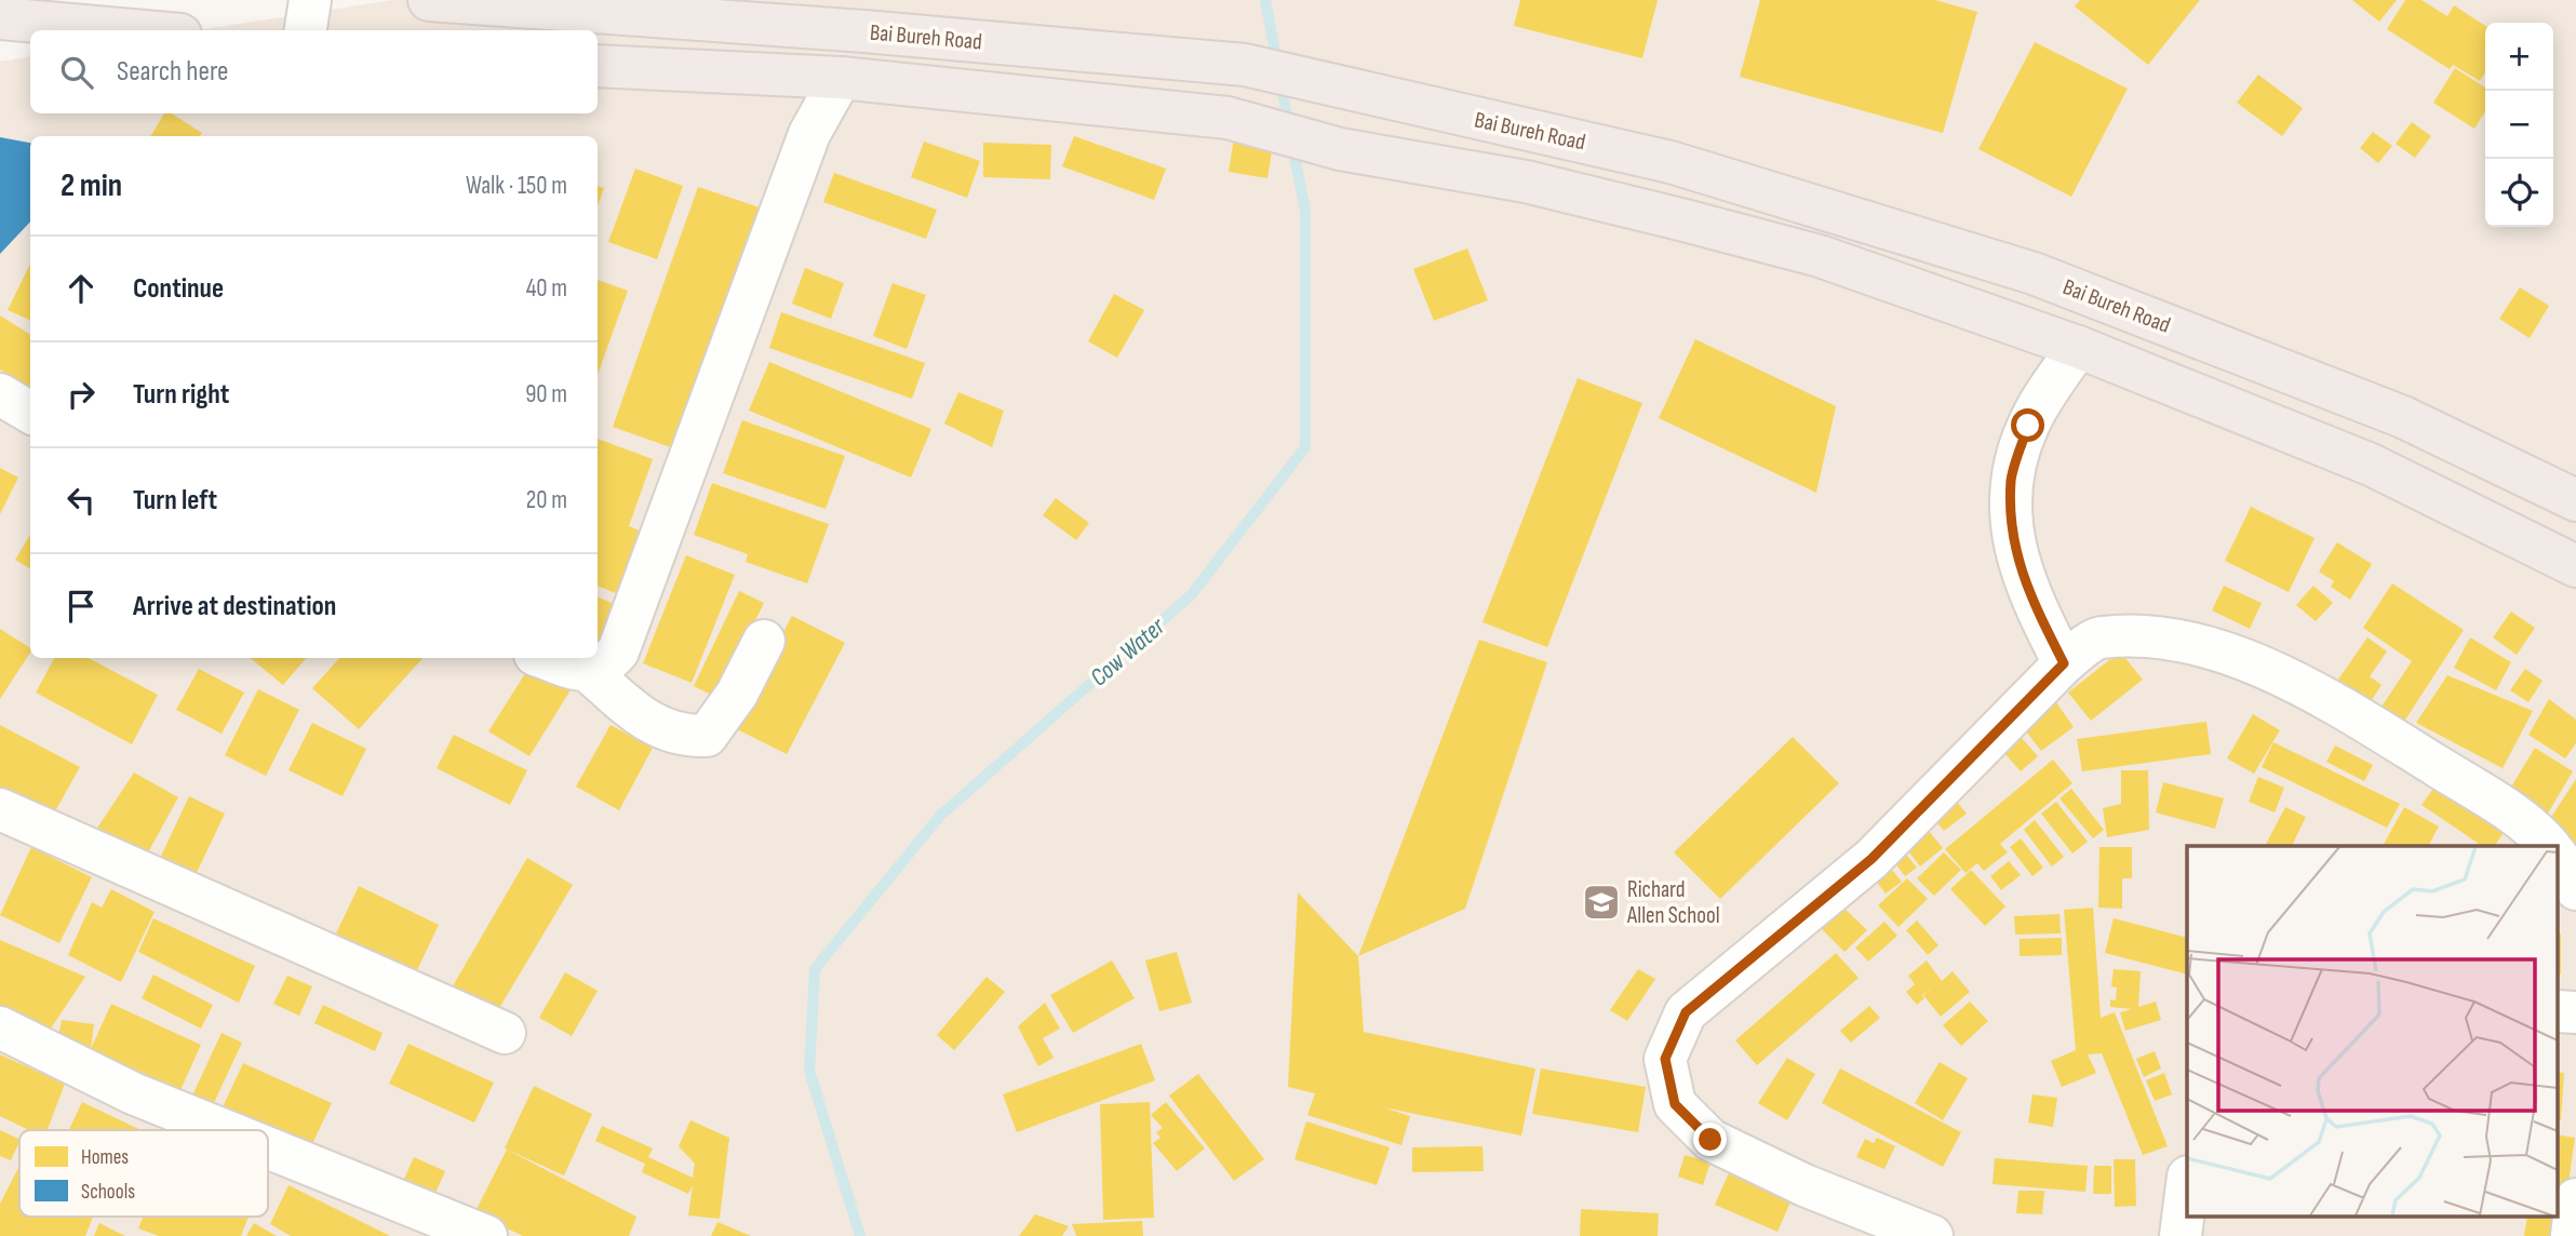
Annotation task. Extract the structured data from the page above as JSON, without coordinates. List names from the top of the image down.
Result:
{
  "streets": {
    "highway": ["Bai Bureh Road"]
  },
  "water": ["Cow Water"],
  "places": {
    "school or university": ["Richard Allen School"]
  },
  "legend": ["Homes", "Schools"],
  "page": {
    "map_buttons": ["+", "−"],
    "search": "Search here",
    "heading": ["2 min", "Walk · 150 m"],
    "list": [
      ["Continue", "40 m"],
      ["Turn right", "90 m"],
      ["Turn left", "20 m"],
      "Arrive at destination"
    ]
  }
}
